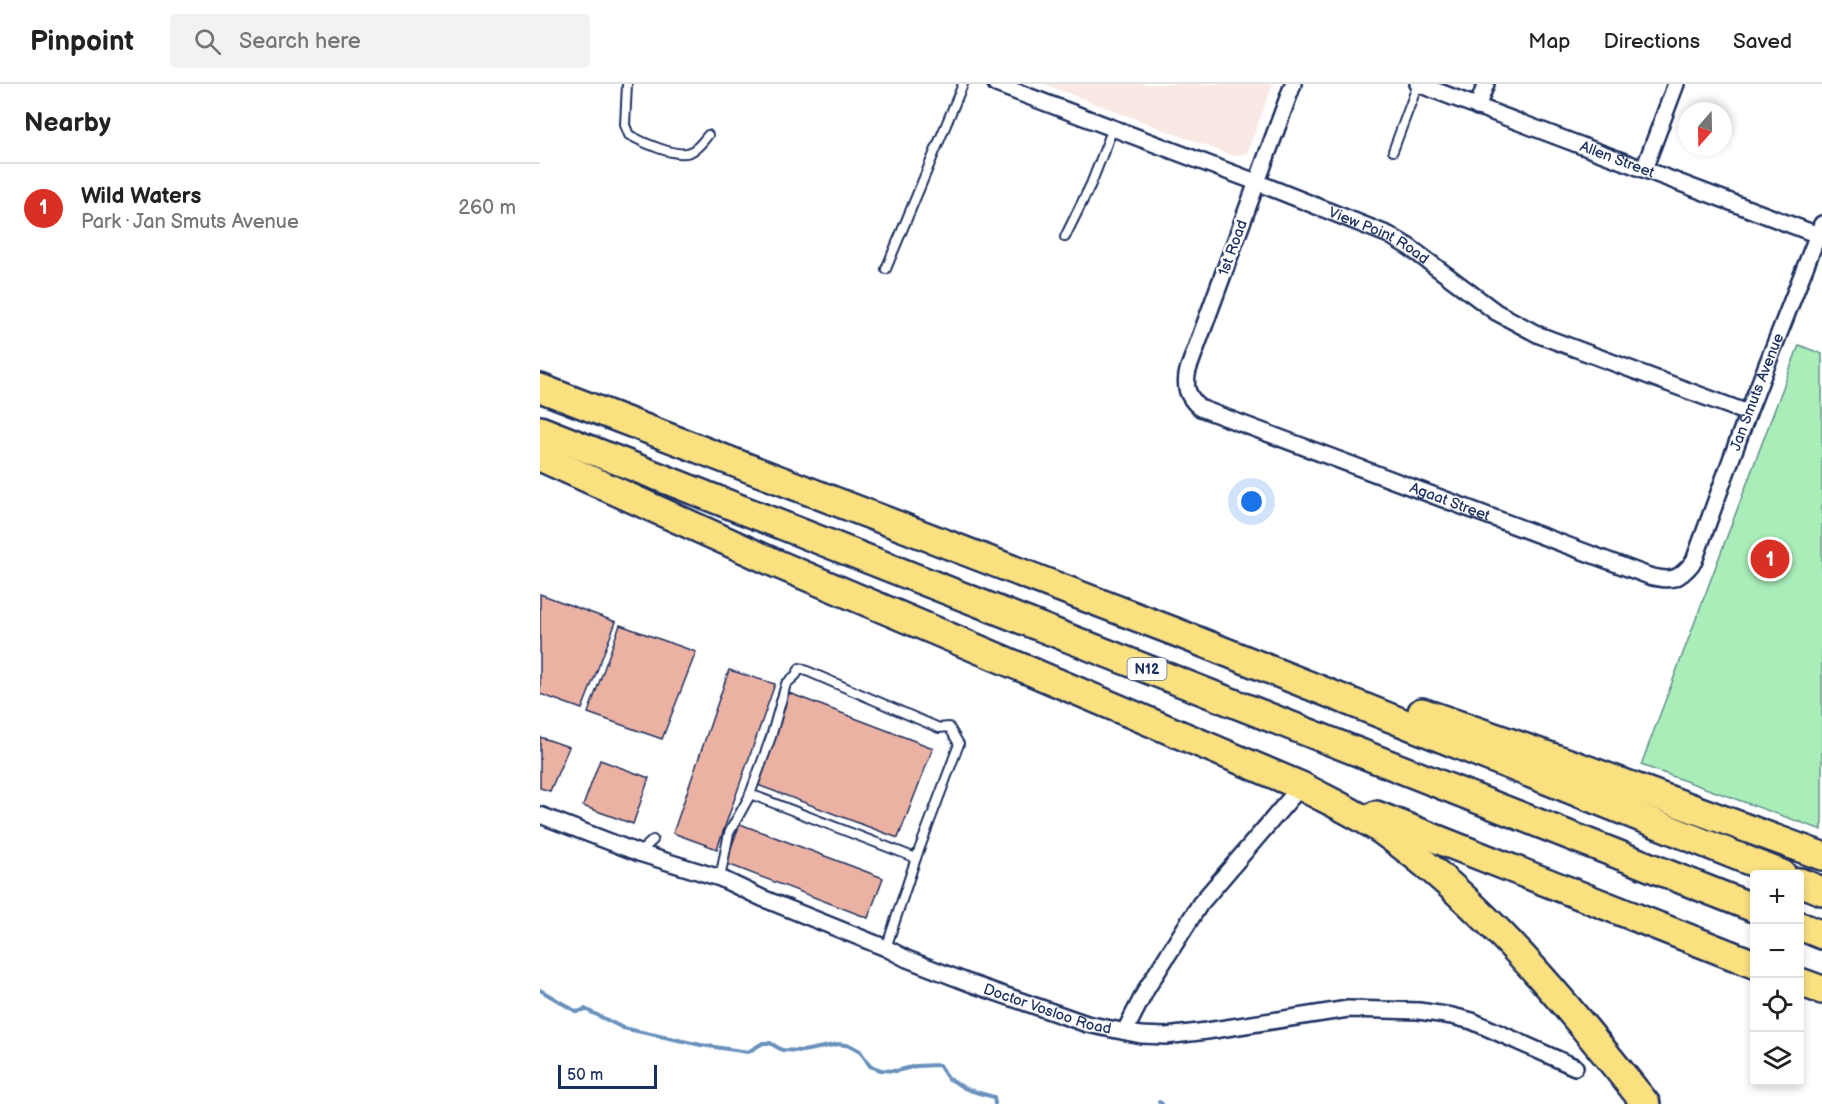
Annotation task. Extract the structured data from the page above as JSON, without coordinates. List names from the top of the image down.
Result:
{
  "streets": {
    "highway": ["N12"],
    "street": [
      "Allen Street",
      "View Point Road",
      "1st Road",
      "Jan Smuts Avenue",
      "Agaat Street",
      "Doctor Vosloo Road"
    ]
  },
  "crossings": [
    ["Allen Street", "Jan Smuts Avenue"],
    ["View Point Road", "1st Road"],
    ["View Point Road", "Jan Smuts Avenue"],
    ["1st Road", "Agaat Street"],
    ["Jan Smuts Avenue", "Agaat Street"]
  ],
  "scale_bar": "50 m",
  "north": "bottom",
  "page": {
    "header": "Pinpoint",
    "search": "Search here",
    "nav": ["Map", "Directions", "Saved"],
    "heading": "Nearby",
    "list": [
      {
        "mark": "1",
        "name": "Wild Waters",
        "note": "Park · Jan Smuts Avenue",
        "value": "260 m"
      }
    ],
    "pins": "1",
    "map_buttons": ["+", "−"],
    "scale": "50 m"
  }
}
